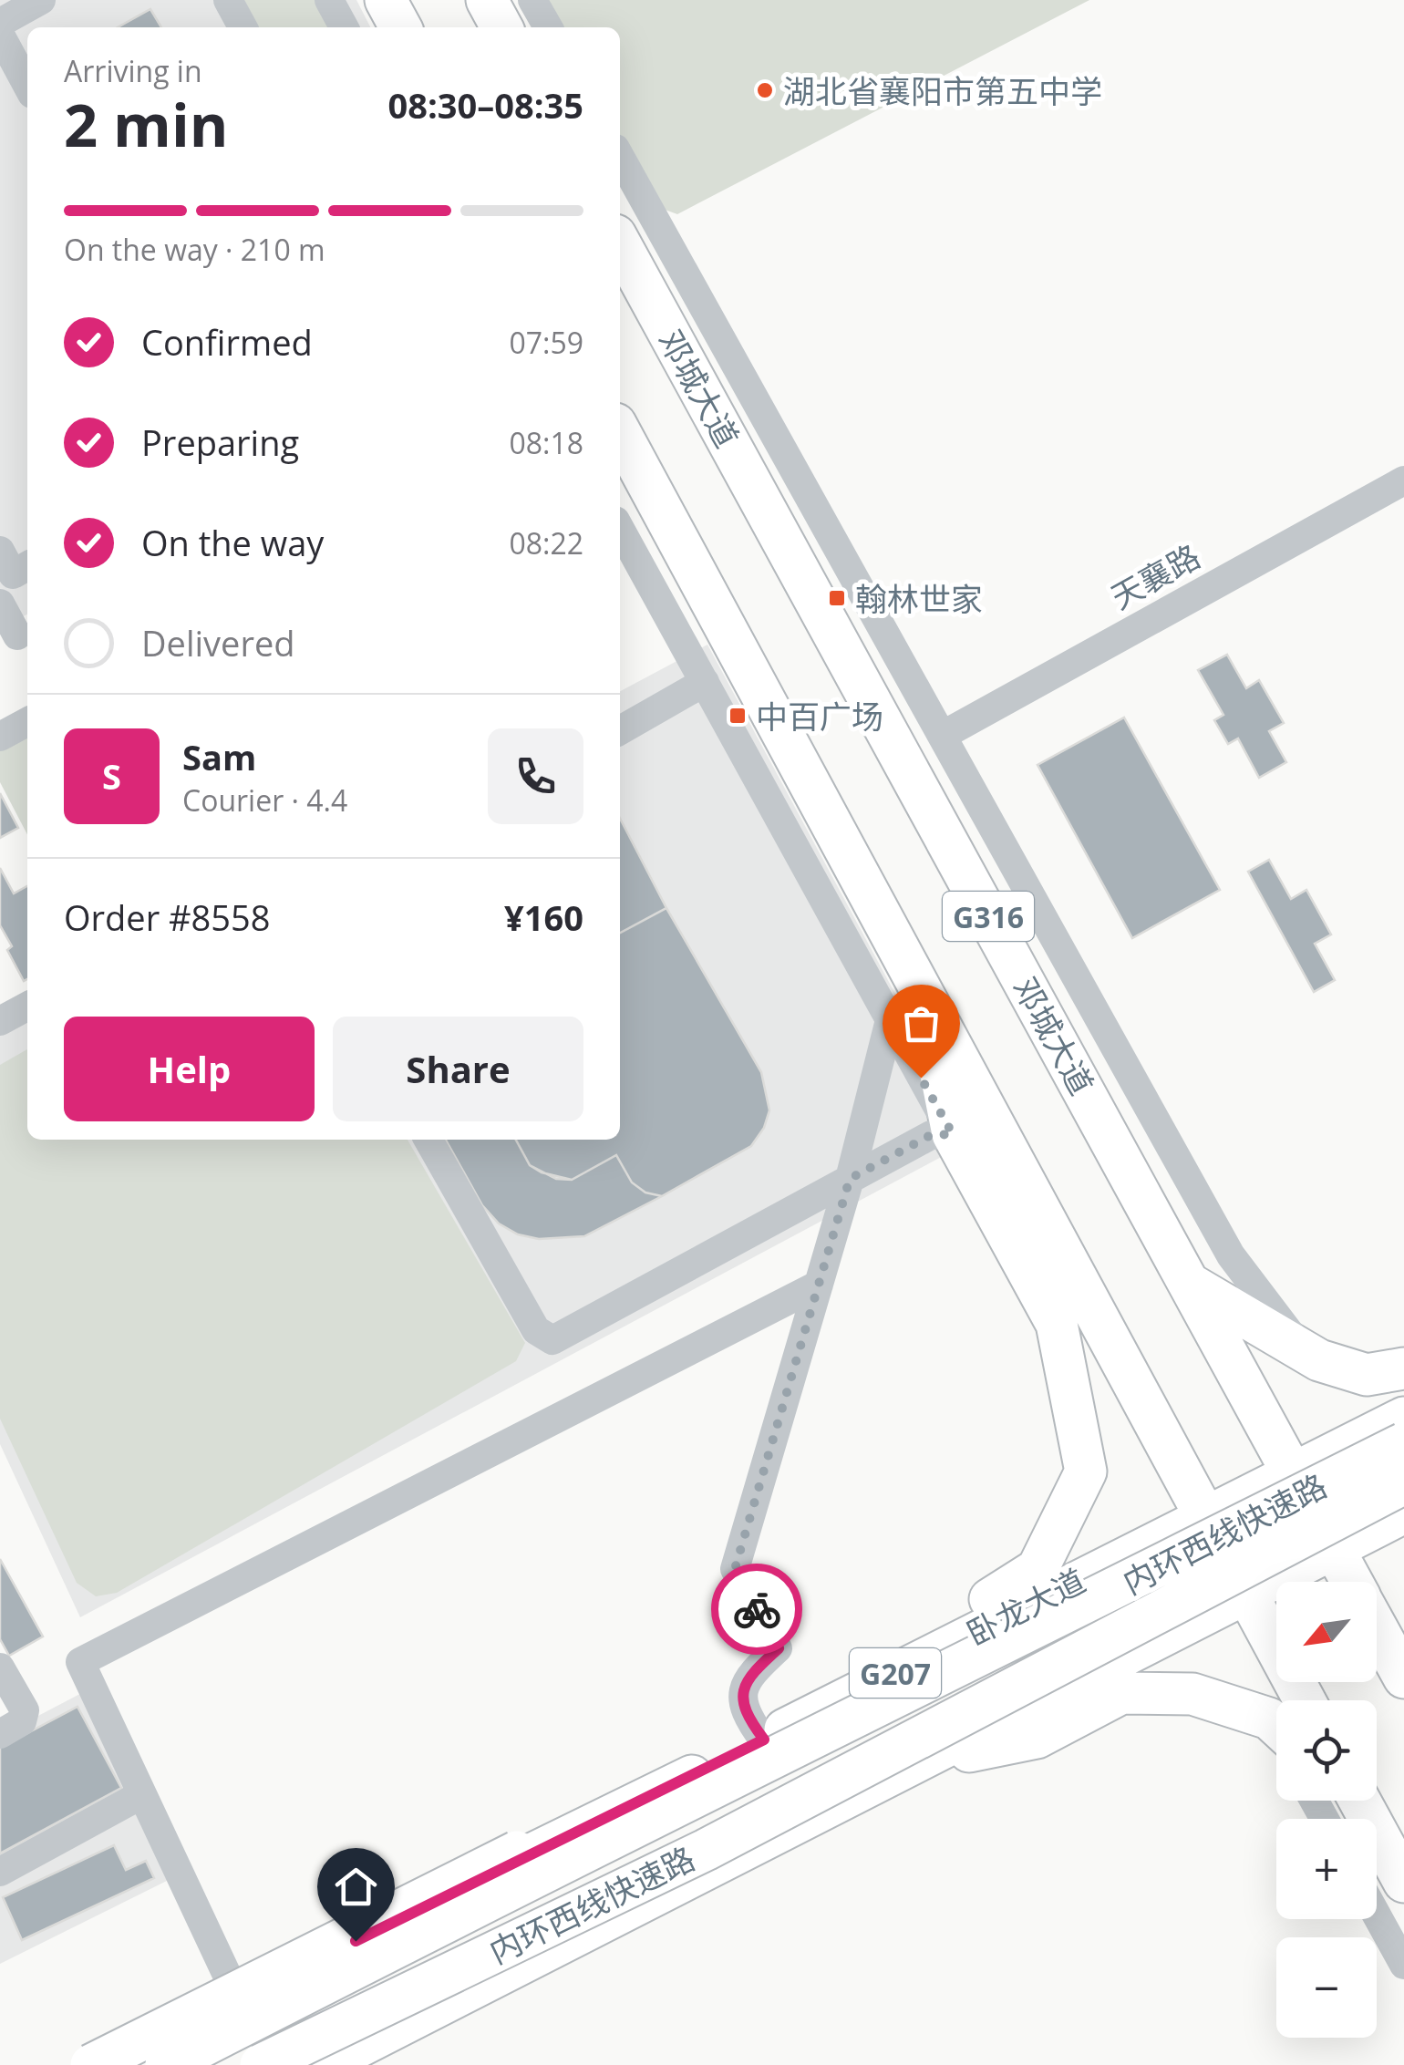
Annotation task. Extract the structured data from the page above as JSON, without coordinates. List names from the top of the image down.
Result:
{
  "streets": {
    "highway": [
      "邓城大道",
      "G316",
      "内环西线快速路",
      "卧龙大道",
      "G207"
    ],
    "street": ["天襄路"]
  },
  "crossings": [
    ["邓城大道", "卧龙大道"],
    ["邓城大道", "G207"],
    ["G316", "卧龙大道"],
    ["G316", "G207"]
  ],
  "places": {
    "other": ["湖北省襄阳市第五中学"],
    "transit": ["翰林世家", "中百广场"]
  },
  "north": "bottom left",
  "page": {
    "heading": ["2 min", "Arriving in", "08:30–08:35"],
    "panel": [
      "Sam",
      "Courier · 4.4",
      "Order #8558",
      "¥160"
    ],
    "bar": "On the way · 210 m",
    "list": [
      ["Confirmed", "07:59"],
      ["Preparing", "08:18"],
      ["On the way", "08:22"],
      "Delivered"
    ],
    "round": "S",
    "buttons": ["Help", "Share"],
    "map_buttons": ["+", "−"]
  }
}
